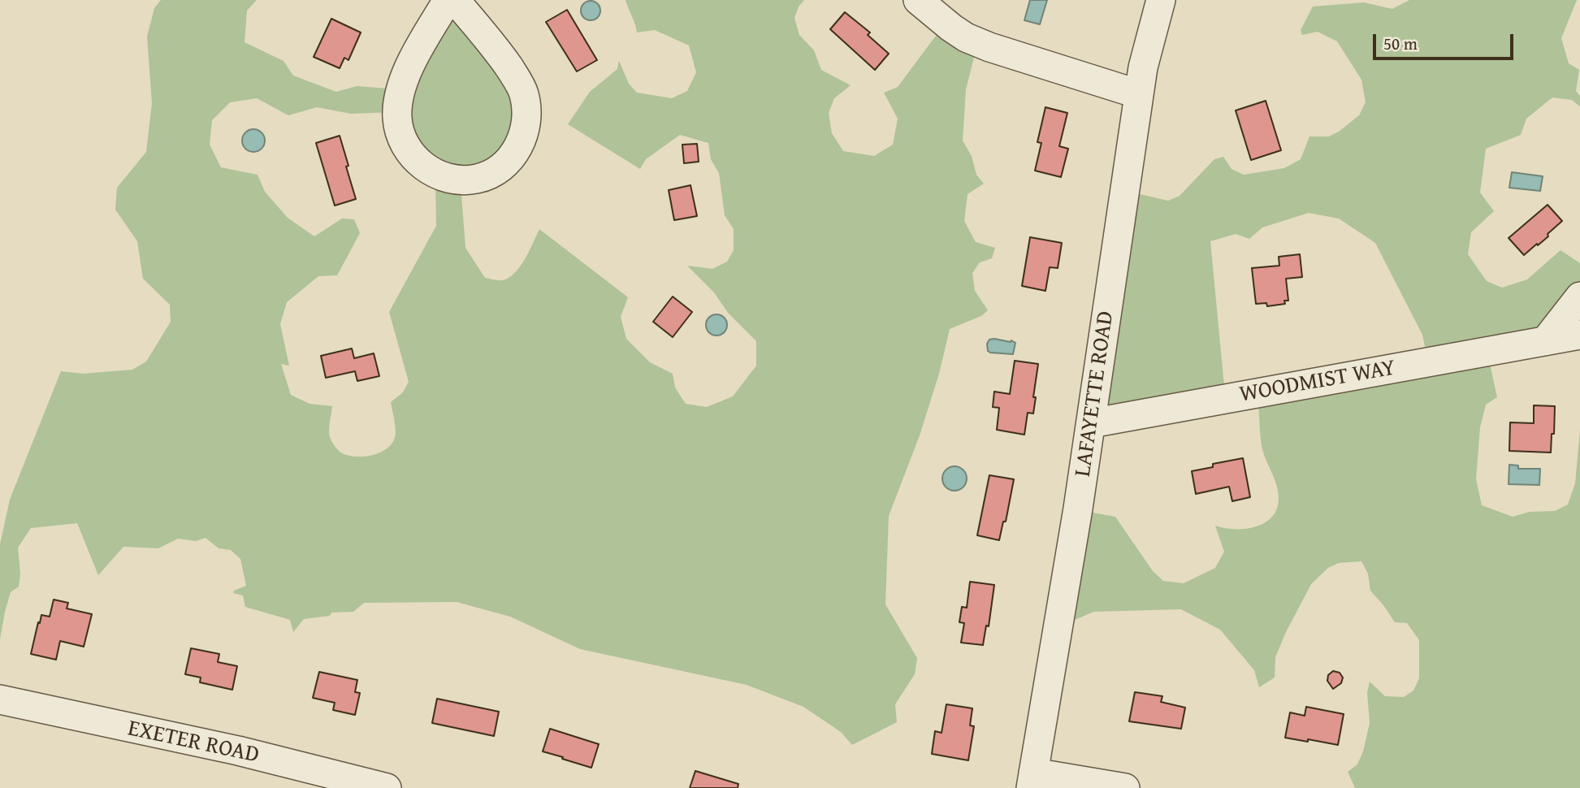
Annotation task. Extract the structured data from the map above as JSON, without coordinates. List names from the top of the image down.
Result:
{
  "streets": {
    "street": ["WOODMIST WAY", "LAFAYETTE ROAD", "EXETER ROAD"]
  },
  "crossings": [
    ["WOODMIST WAY", "LAFAYETTE ROAD"]
  ],
  "scale_bar": "50 m"
}
